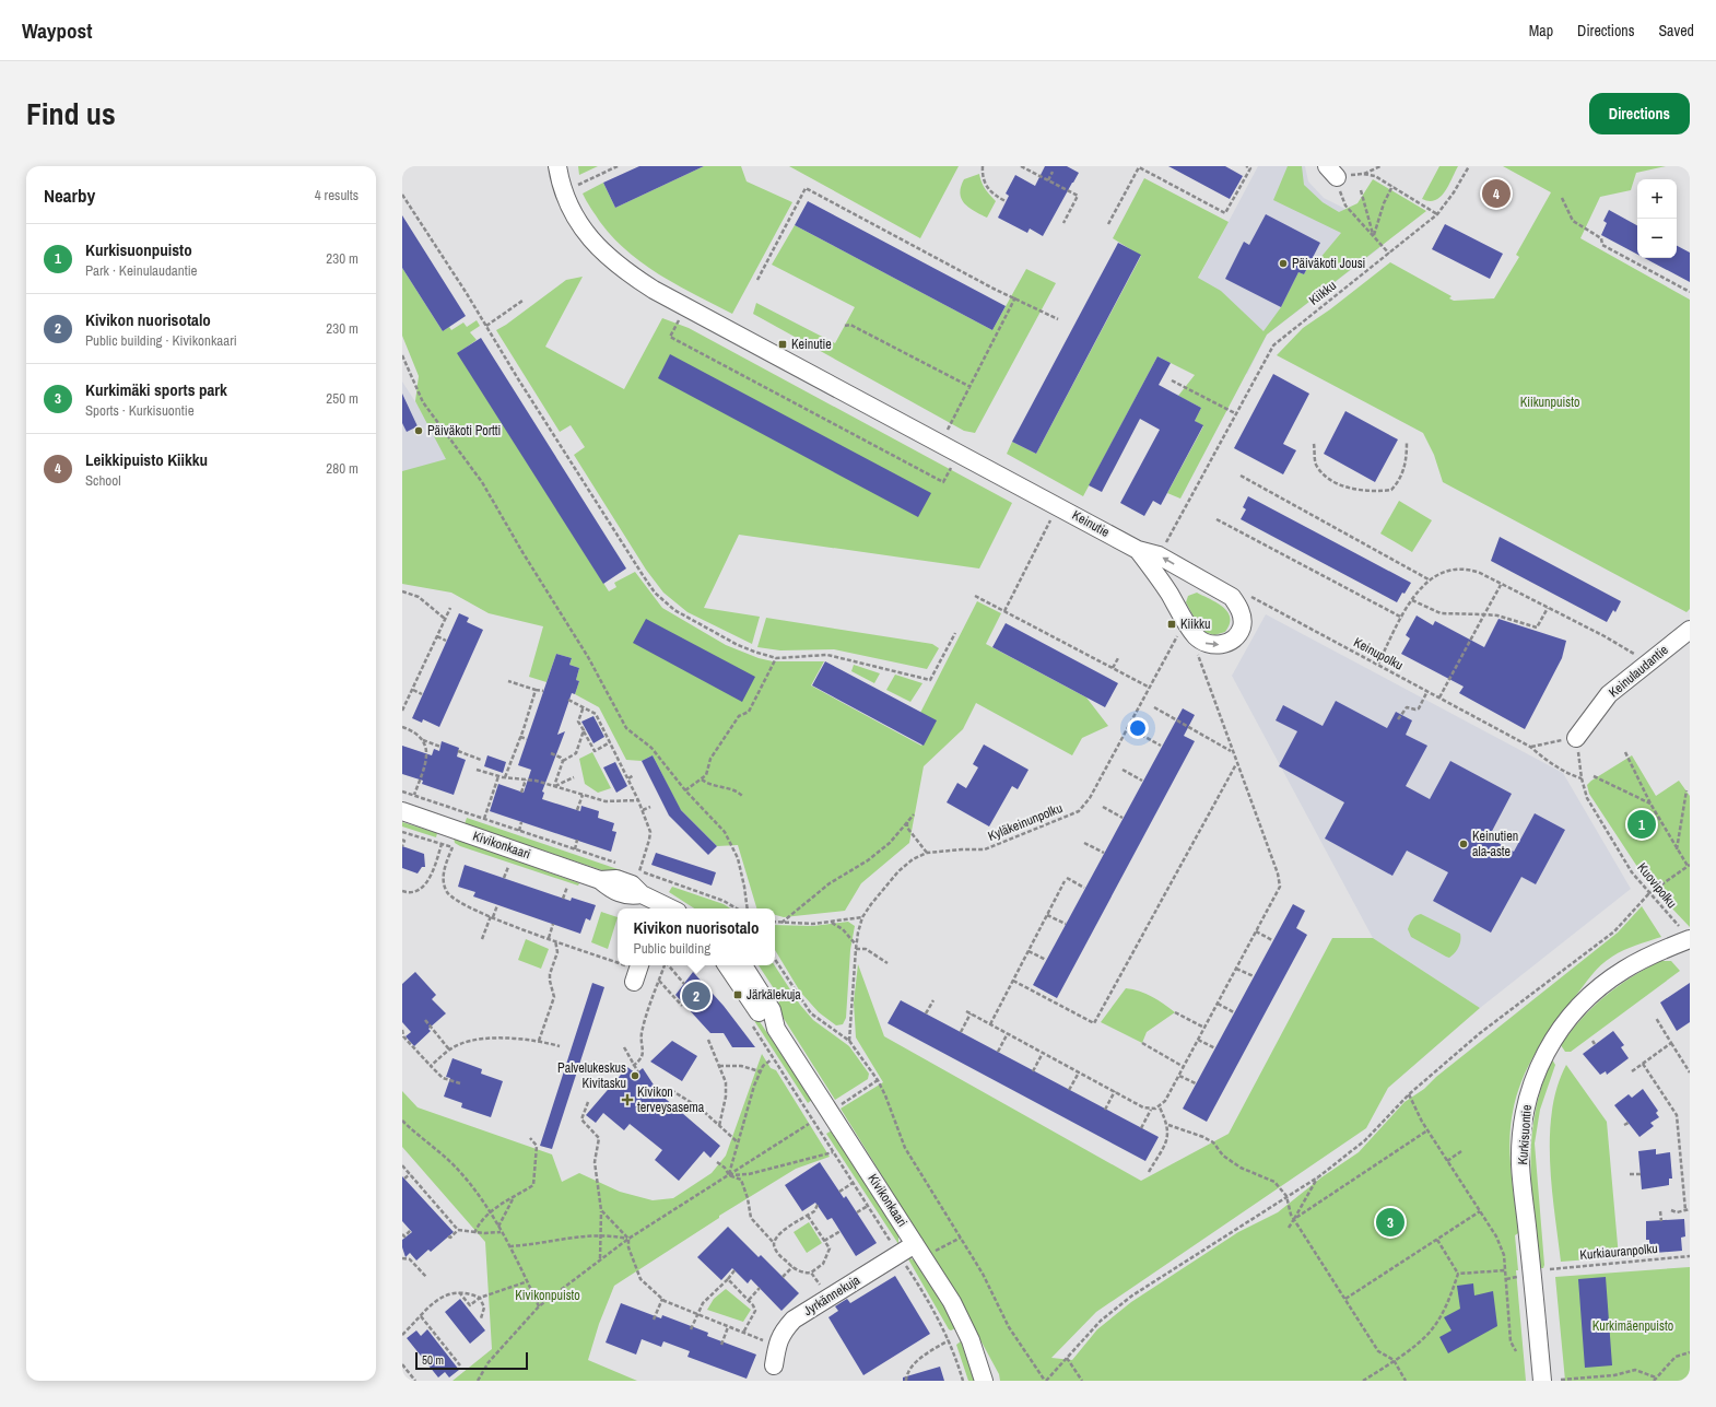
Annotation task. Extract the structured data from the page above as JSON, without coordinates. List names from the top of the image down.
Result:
{
  "streets": {
    "street": [
      "Keinutie",
      "Keinulaudantie",
      "Kivikonkaari",
      "Kurkisuontie",
      "Jyrkännekuja"
    ],
    "path": [
      "Kiikku",
      "Keinupolku",
      "Kyläkeinunpolku",
      "Kuovipolku",
      "Kurkiauranpolku"
    ]
  },
  "crossings": [
    ["Keinutie", "Kyläkeinunpolku"],
    ["Keinupolku", "Kuovipolku"],
    ["Kivikonkaari", "Jyrkännekuja"],
    ["Kuovipolku", "Kurkisuontie"]
  ],
  "parks": ["Kiikunpuisto", "Kivikonpuisto", "Kurkimäenpuisto"],
  "places": {
    "other": [
      "Päiväkoti Jousi",
      "Päiväkoti Portti",
      "Keinutien ala-aste",
      "Palvelukeskus Kivitasku"
    ],
    "transit": ["Keinutie", "Kiikku", "Järkälekuja"],
    "health": ["Kivikon terveysasema"]
  },
  "scale_bar": "50 m",
  "page": {
    "header": "Waypost",
    "nav": ["Map", "Directions", "Saved"],
    "title": "Find us",
    "buttons": "Directions",
    "heading": ["Nearby", "4 results"],
    "pins": [
      "4",
      "1",
      "2",
      "3"
    ],
    "map_buttons": ["+", "−"],
    "list": [
      {
        "mark": "1",
        "name": "Kurkisuonpuisto",
        "note": "Park · Keinulaudantie",
        "value": "230 m"
      },
      {
        "mark": "2",
        "name": "Kivikon nuorisotalo",
        "note": "Public building · Kivikonkaari",
        "value": "230 m"
      },
      {
        "mark": "3",
        "name": "Kurkimäki sports park",
        "note": "Sports · Kurkisuontie",
        "value": "250 m"
      },
      {
        "mark": "4",
        "name": "Leikkipuisto Kiikku",
        "note": "School",
        "value": "280 m"
      }
    ],
    "popup": ["Kivikon nuorisotalo", "Public building"],
    "scale": "50 m"
  }
}
